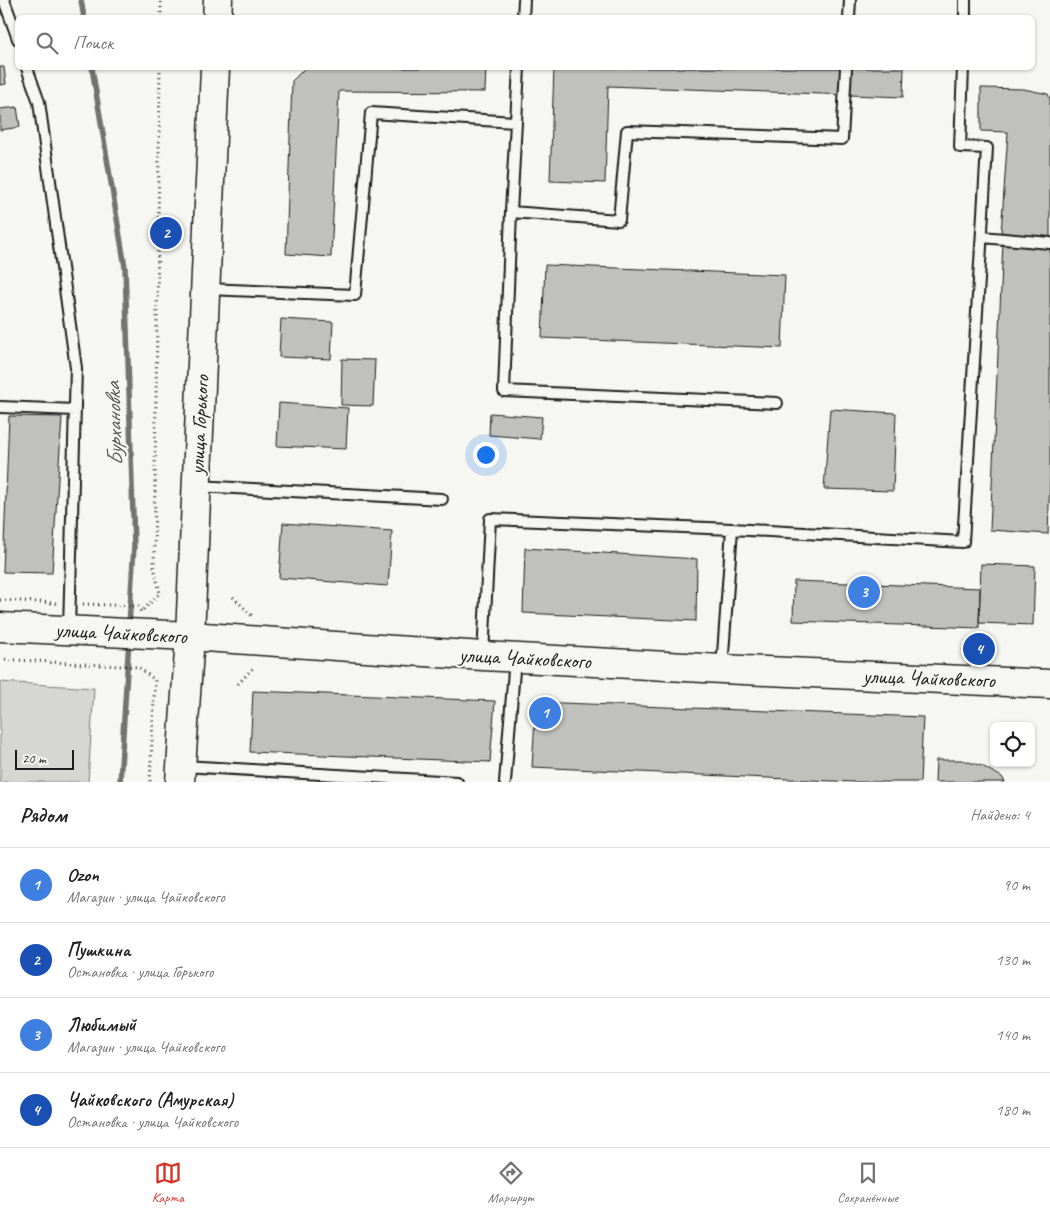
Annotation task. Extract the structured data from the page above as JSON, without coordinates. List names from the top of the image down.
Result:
{
  "streets": {
    "main road": ["улица Горького", "улица Чайковского"]
  },
  "crossings": [
    ["улица Горького", "улица Чайковского"]
  ],
  "water": ["Бурхановка"],
  "scale_bar": "20 m",
  "page": {
    "search": "Поиск",
    "pins": [
      "2",
      "3",
      "4",
      "1"
    ],
    "scale": "20 m",
    "heading": ["Рядом", "Найдено: 4"],
    "list": [
      {
        "mark": "1",
        "name": "Ozon",
        "note": "Магазин · улица Чайковского",
        "value": "90 m"
      },
      {
        "mark": "2",
        "name": "Пушкина",
        "note": "Остановка · улица Горького",
        "value": "130 m"
      },
      {
        "mark": "3",
        "name": "Любимый",
        "note": "Магазин · улица Чайковского",
        "value": "140 m"
      },
      {
        "mark": "4",
        "name": "Чайковского (Амурская)",
        "note": "Остановка · улица Чайковского",
        "value": "180 m"
      }
    ],
    "nav": ["Карта", "Маршрут", "Сохранённые"]
  }
}
